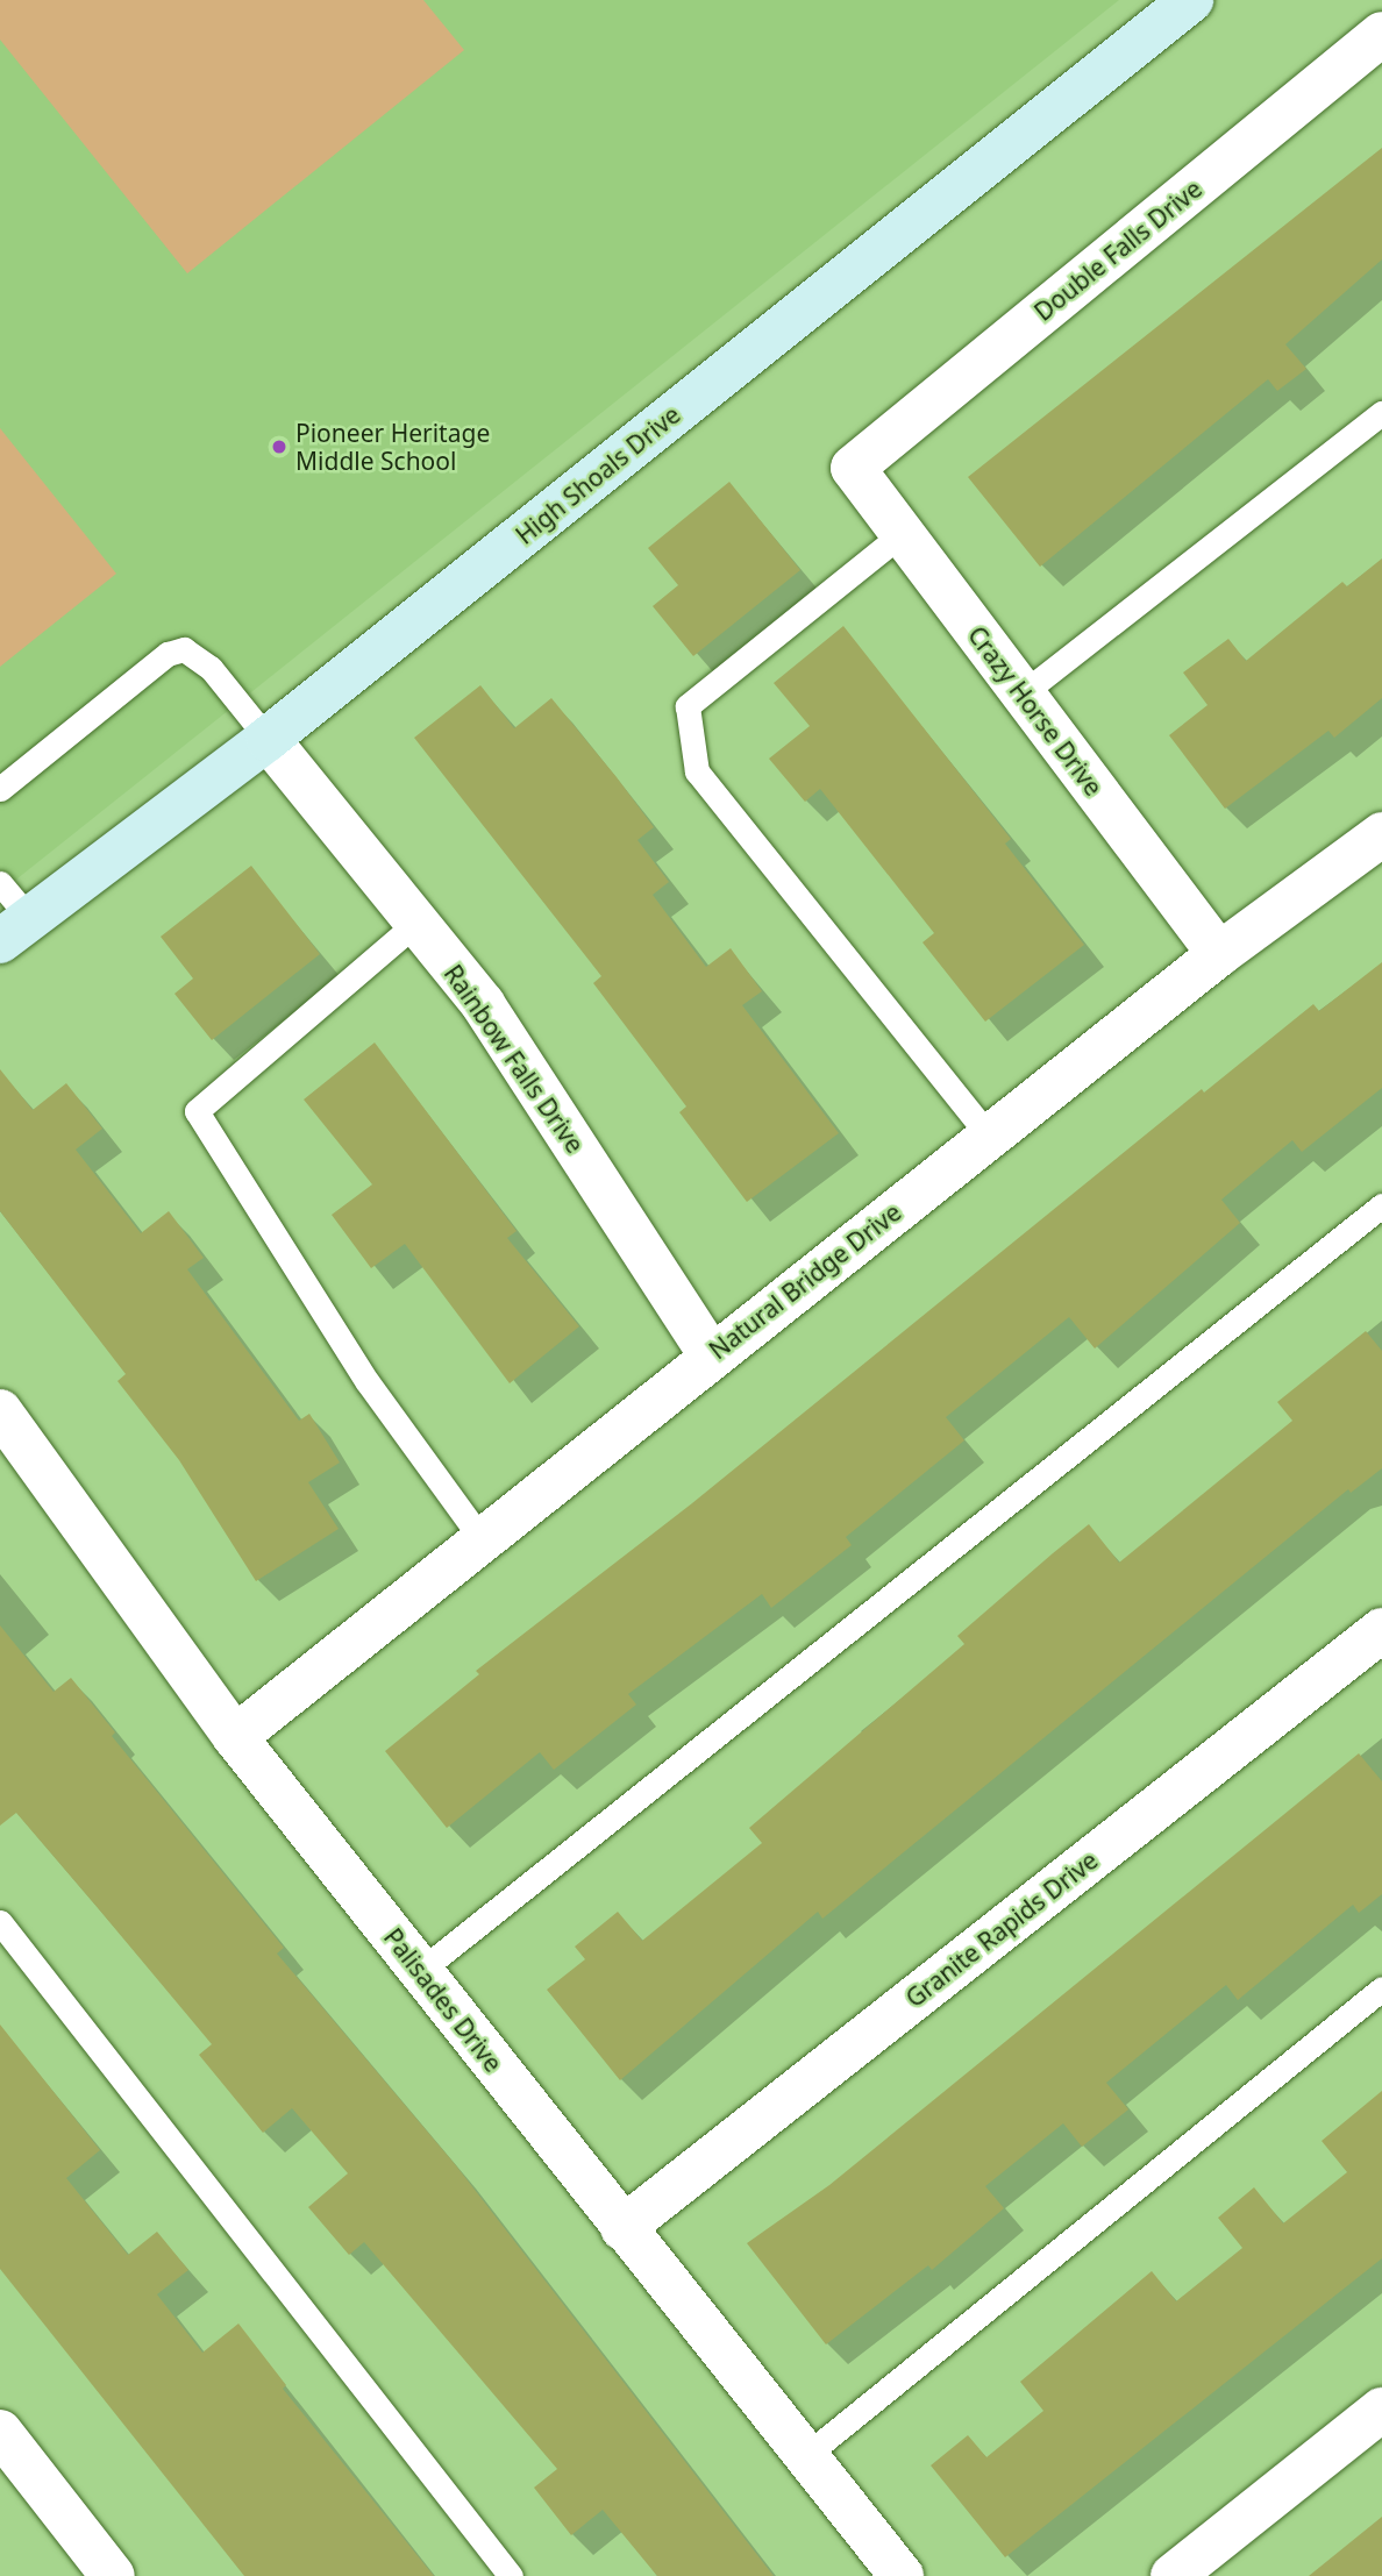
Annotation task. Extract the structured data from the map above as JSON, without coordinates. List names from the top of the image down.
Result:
{
  "streets": {
    "street": [
      "Double Falls Drive",
      "High Shoals Drive",
      "Crazy Horse Drive",
      "Rainbow Falls Drive",
      "Natural Bridge Drive",
      "Granite Rapids Drive",
      "Palisades Drive"
    ]
  },
  "crossings": [
    ["Double Falls Drive", "Crazy Horse Drive"],
    ["High Shoals Drive", "Rainbow Falls Drive"],
    ["Crazy Horse Drive", "Natural Bridge Drive"],
    ["Rainbow Falls Drive", "Natural Bridge Drive"],
    ["Natural Bridge Drive", "Palisades Drive"],
    ["Granite Rapids Drive", "Palisades Drive"]
  ],
  "places": ["Pioneer Heritage Middle School"]
}
